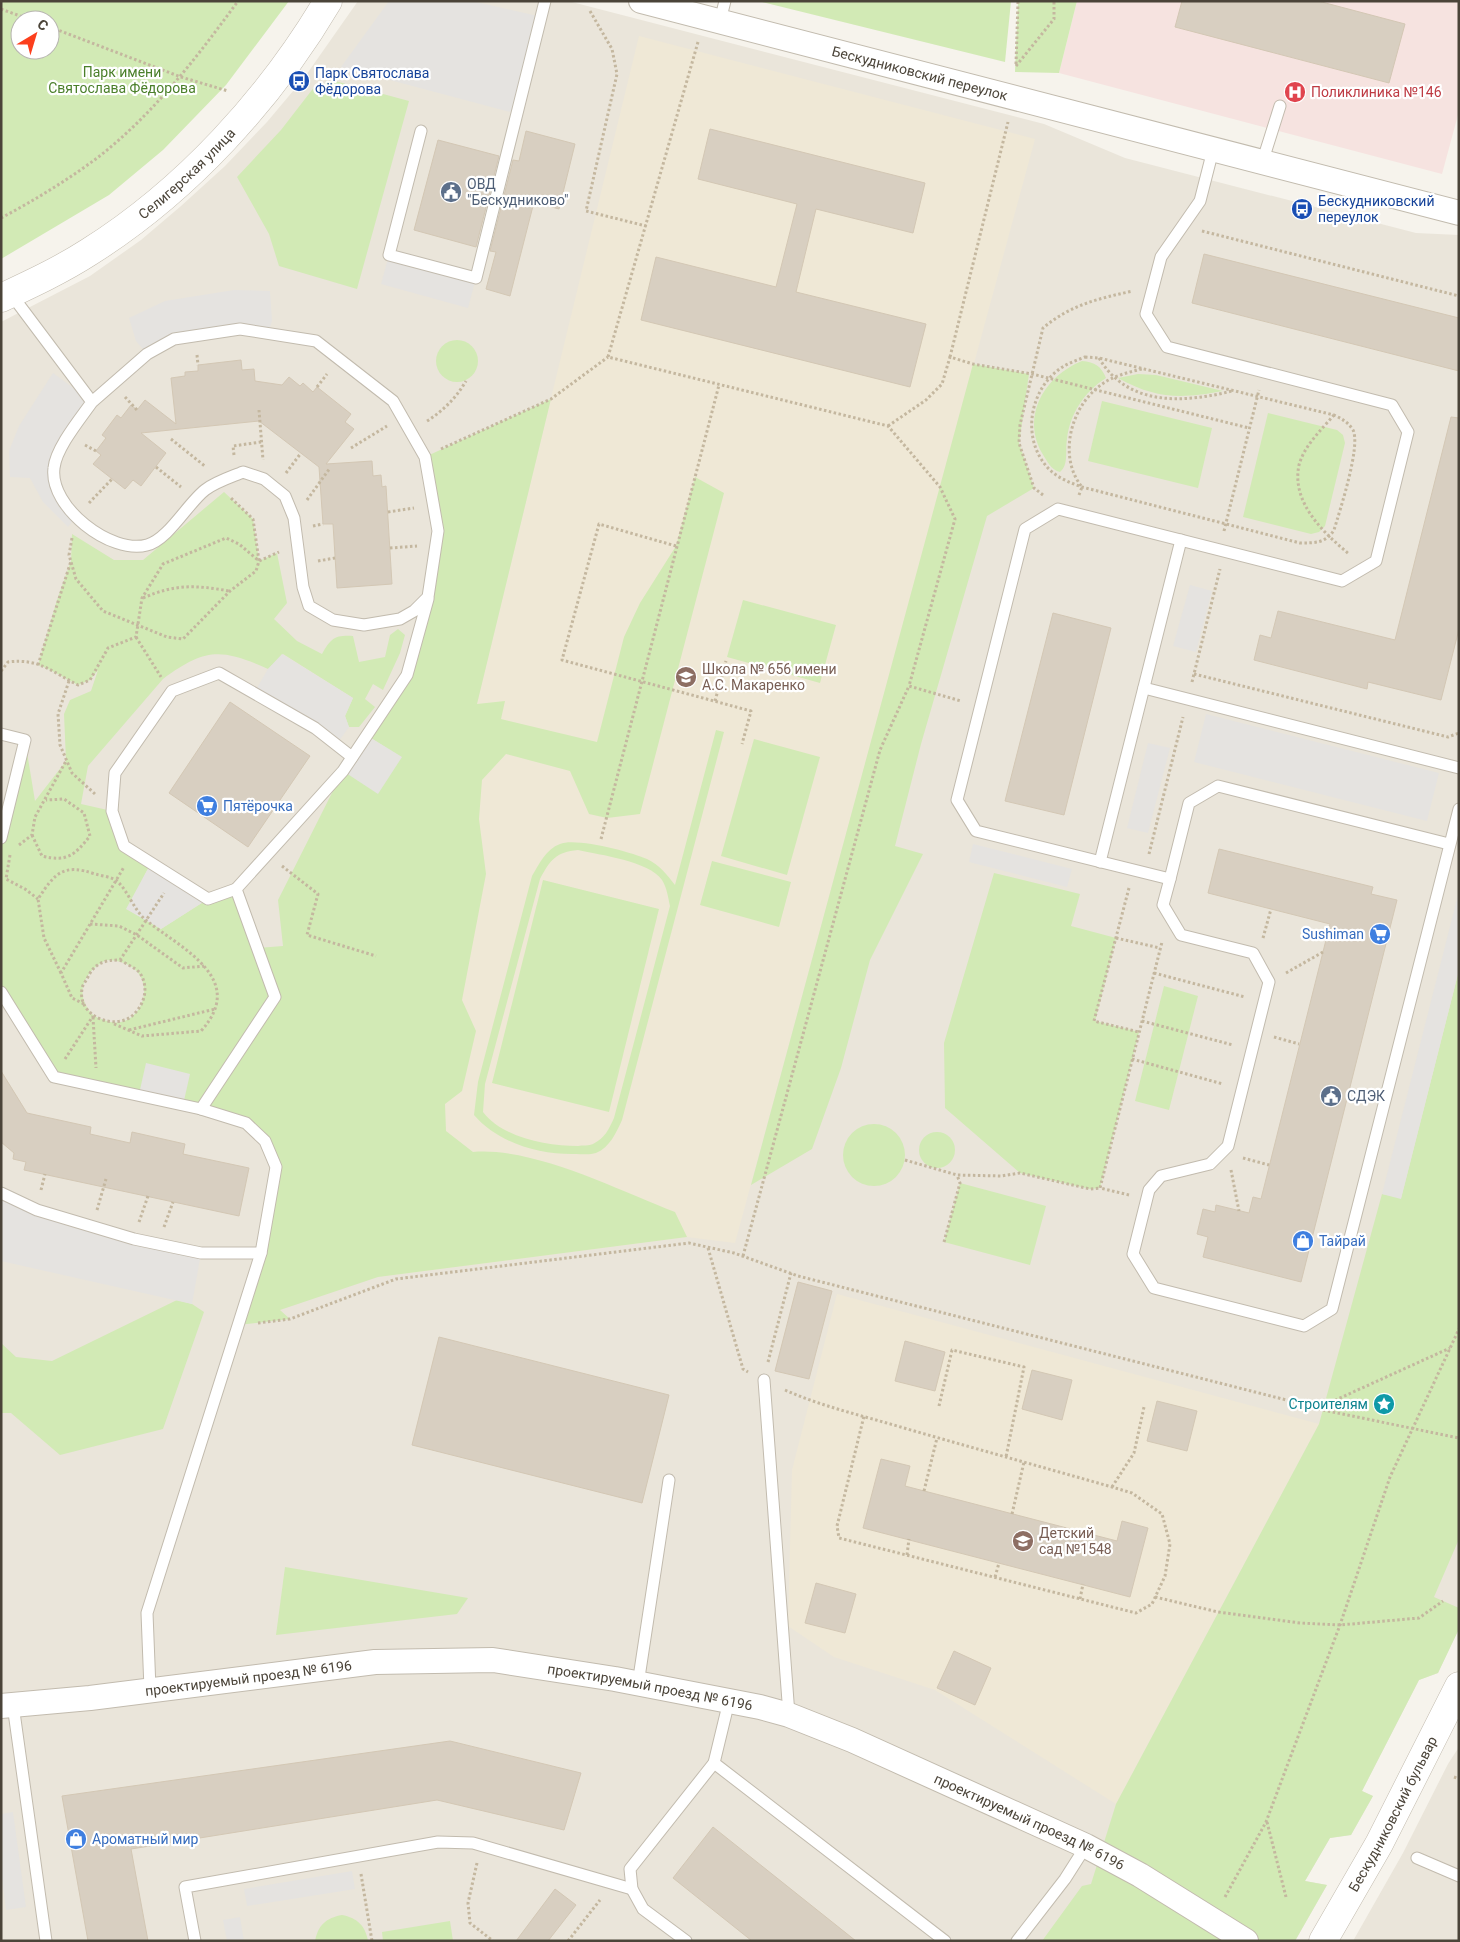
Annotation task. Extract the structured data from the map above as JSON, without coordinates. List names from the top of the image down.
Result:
{
  "streets": {
    "street": [
      "Бескудниковский переулок",
      "Селигерская улица",
      "проектируемый проезд № 6196",
      "Бескудниковский бульвар"
    ]
  },
  "parks": ["Парк имени Святослава Фёдорова"],
  "places": {
    "bus stop": ["Парк Святослава Фёдорова", "Бескудниковский переулок"],
    "hospital": ["Поликлиника №146"],
    "public building": ["ОВД \"Бескудниково\"", "СДЭК"],
    "school or university": ["Школа № 656 имени А.С. Макаренко", "Детский сад №1548"],
    "supermarket": ["Пятёрочка", "Sushiman"],
    "shop": ["Тайрай", "Ароматный мир"],
    "place": ["Строителям"]
  },
  "north": "top right"
}
